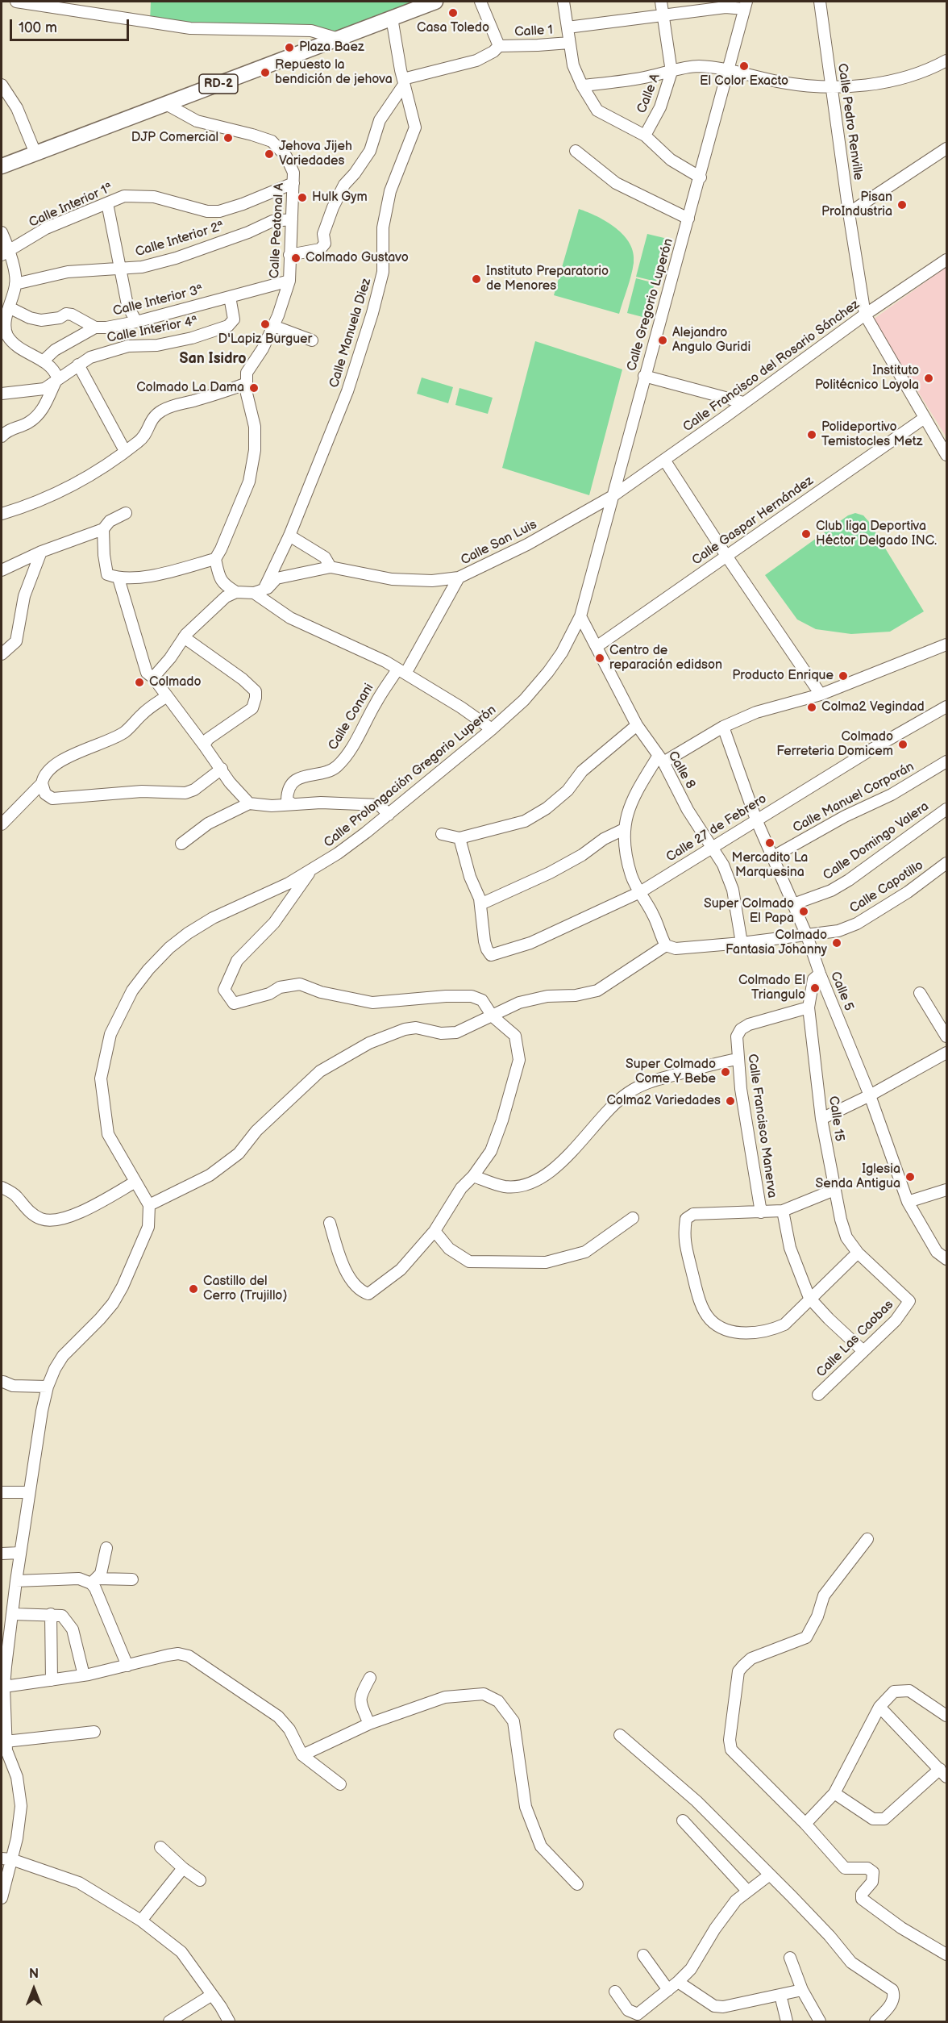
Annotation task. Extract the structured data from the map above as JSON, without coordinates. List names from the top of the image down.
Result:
{
  "streets": {
    "main road": ["RD-2"],
    "street": [
      "Calle 1",
      "Calle A",
      "Calle Pedro Renville",
      "Calle Interior 1ª",
      "Calle Peatonal A",
      "Calle Interior 2ª",
      "Calle Interior 3ª",
      "Calle Gregorio Luperón",
      "Calle Interior 4ª",
      "Calle Manuela Diez",
      "Calle Francisco del Rosario Sánchez",
      "Calle Gaspar Hernández",
      "Calle San Luis",
      "Calle Conani",
      "Calle 8",
      "Calle Prolongación Gregorio Luperón",
      "Calle Manuel Corporán",
      "Calle 27 de Febrero",
      "Calle Domingo Valera",
      "Calle Capotillo",
      "Calle 5",
      "Calle 15",
      "Calle Francisco Manerva",
      "Calle Las Caobas"
    ]
  },
  "crossings": [
    ["RD-2", "Calle Peatonal A"],
    ["RD-2", "Calle Manuela Diez"],
    ["Calle Pedro Renville", "Calle Francisco del Rosario Sánchez"],
    ["Calle Pedro Renville", "Calle Gaspar Hernández"],
    ["Calle Interior 1ª", "Calle Peatonal A"],
    ["Calle Peatonal A", "Calle Interior 2ª"],
    ["Calle Peatonal A", "Calle Interior 3ª"],
    ["Calle Interior 3ª", "Calle Interior 4ª"],
    ["Calle Gregorio Luperón", "Calle Francisco del Rosario Sánchez"],
    ["Calle Gregorio Luperón", "Calle San Luis"],
    ["Calle Gregorio Luperón", "Calle 8"],
    ["Calle Gregorio Luperón", "Calle Prolongación Gregorio Luperón"],
    ["Calle Francisco del Rosario Sánchez", "Calle San Luis"],
    ["Calle Gaspar Hernández", "Calle 8"],
    ["Calle San Luis", "Calle Conani"],
    ["Calle 8", "Calle Prolongación Gregorio Luperón"],
    ["Calle 8", "Calle 27 de Febrero"],
    ["Calle 8", "Calle Capotillo"],
    ["Calle Manuel Corporán", "Calle 5"],
    ["Calle 27 de Febrero", "Calle 5"],
    ["Calle Domingo Valera", "Calle 5"],
    ["Calle Capotillo", "Calle 5"],
    ["Calle 5", "Calle 15"],
    ["Calle 15", "Calle Francisco Manerva"],
    ["Calle 15", "Calle Las Caobas"],
    ["Calle Francisco Manerva", "Calle Las Caobas"]
  ],
  "districts": ["San Isidro"],
  "places": [
    "Casa Toledo",
    "Plaza Baez",
    "El Color Exacto",
    "Repuesto la bendición de jehova",
    "DJP Comercial",
    "Jehova Jijeh Variedades",
    "Hulk Gym",
    "Pisan ProIndustria",
    "Colmado Gustavo",
    "Instituto Preparatorio de Menores",
    "D'Lapiz Burguer",
    "Alejandro Angulo Guridi",
    "Instituto Politécnico Loyola",
    "Colmado La Dama",
    "Polideportivo Temistocles Metz",
    "Club liga Deportiva Héctor Delgado INC.",
    "Centro de reparación edidson",
    "Producto Enrique",
    "Colmado",
    "Colma2 Vegindad",
    "Colmado Ferreteria Domicem",
    "Mercadito La Marquesina",
    "Super Colmado El Papa",
    "Colmado Fantasia Johanny",
    "Colmado El Triangulo",
    "Super Colmado Come Y Bebe",
    "Colma2 Variedades",
    "Iglesia Senda Antigua",
    "Castillo del Cerro (Trujillo)"
  ],
  "scale_bar": "100 m",
  "north": "top"
}
